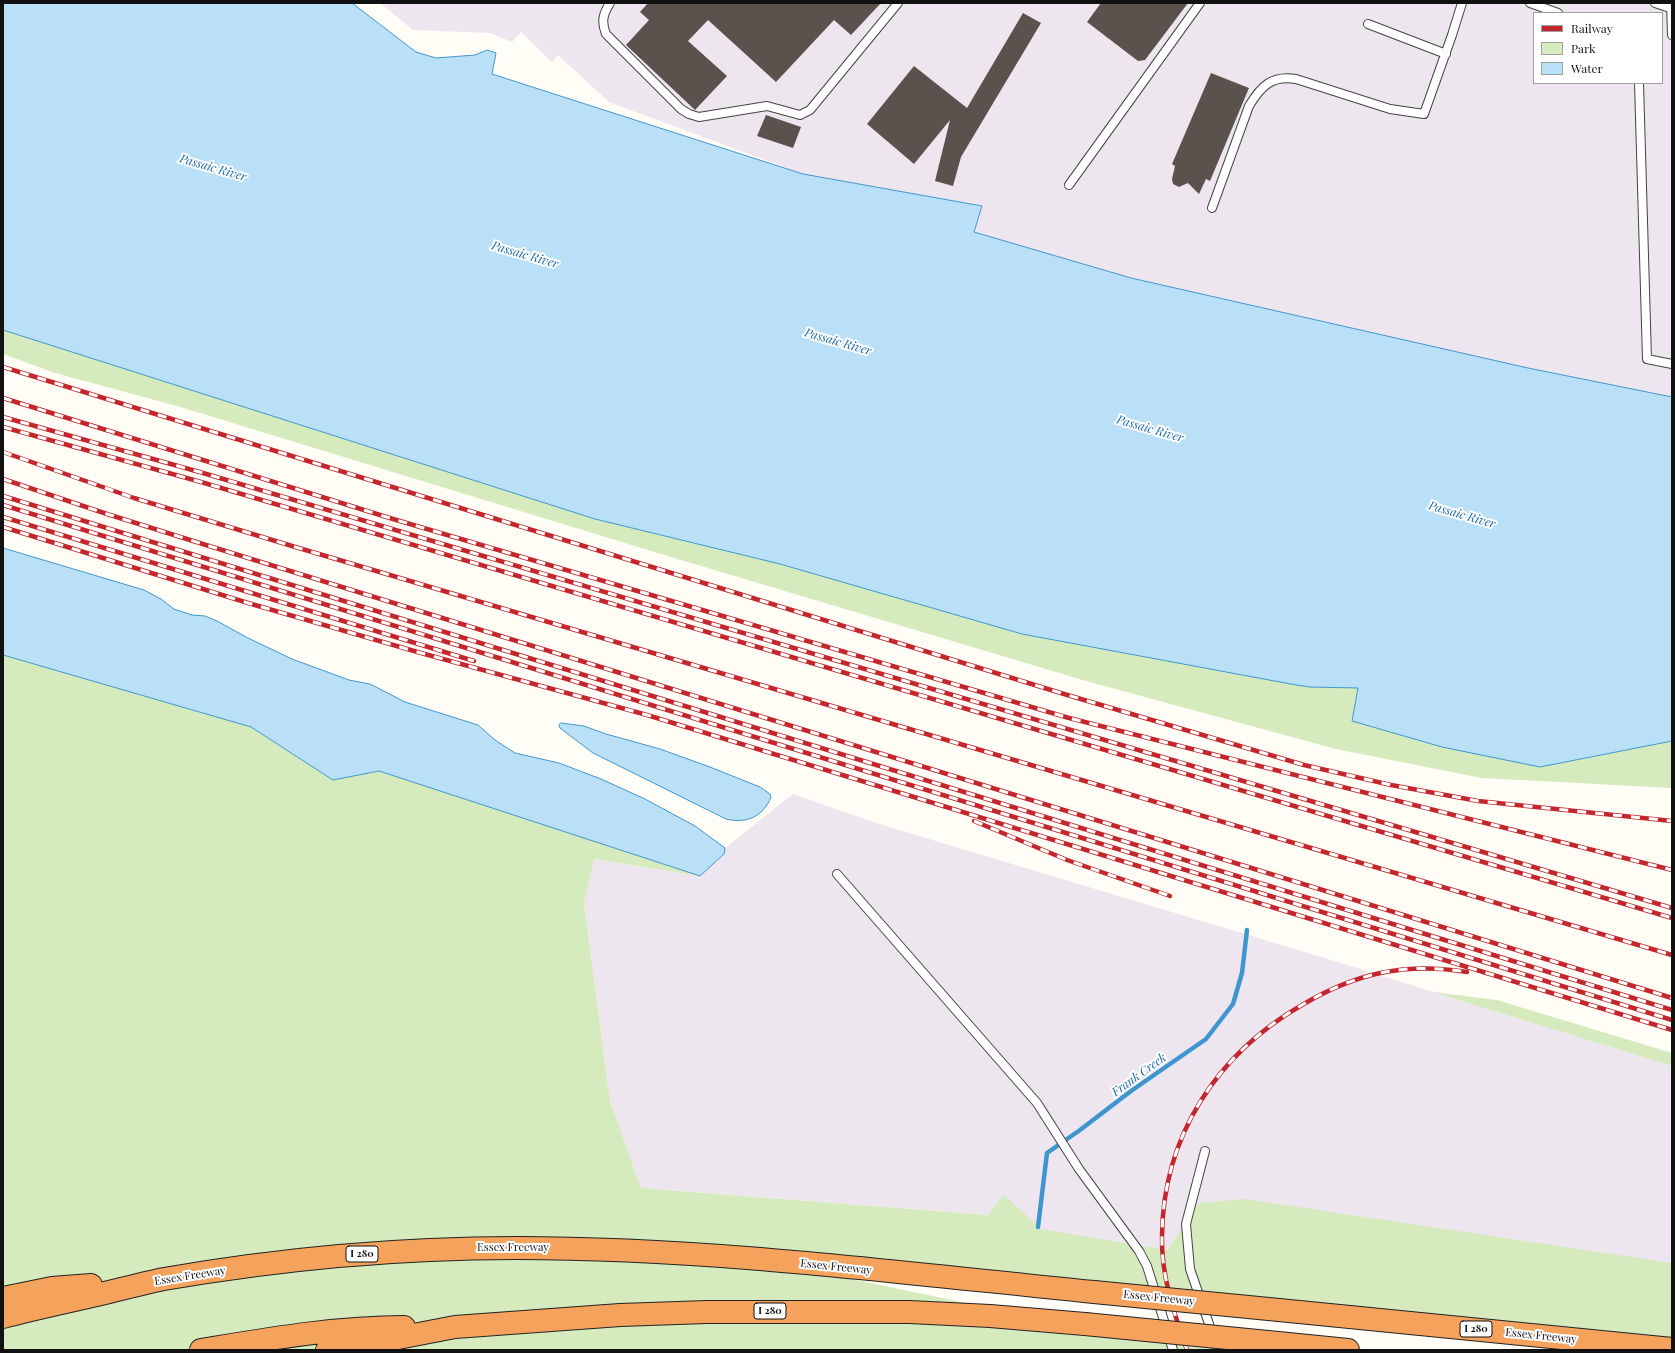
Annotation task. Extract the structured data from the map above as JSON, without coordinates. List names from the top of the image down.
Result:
{
  "streets": {
    "highway": ["Essex Freeway", "I 280"]
  },
  "water": ["Passaic River", "Frank Creek"],
  "legend": ["Railway", "Park", "Water"]
}
